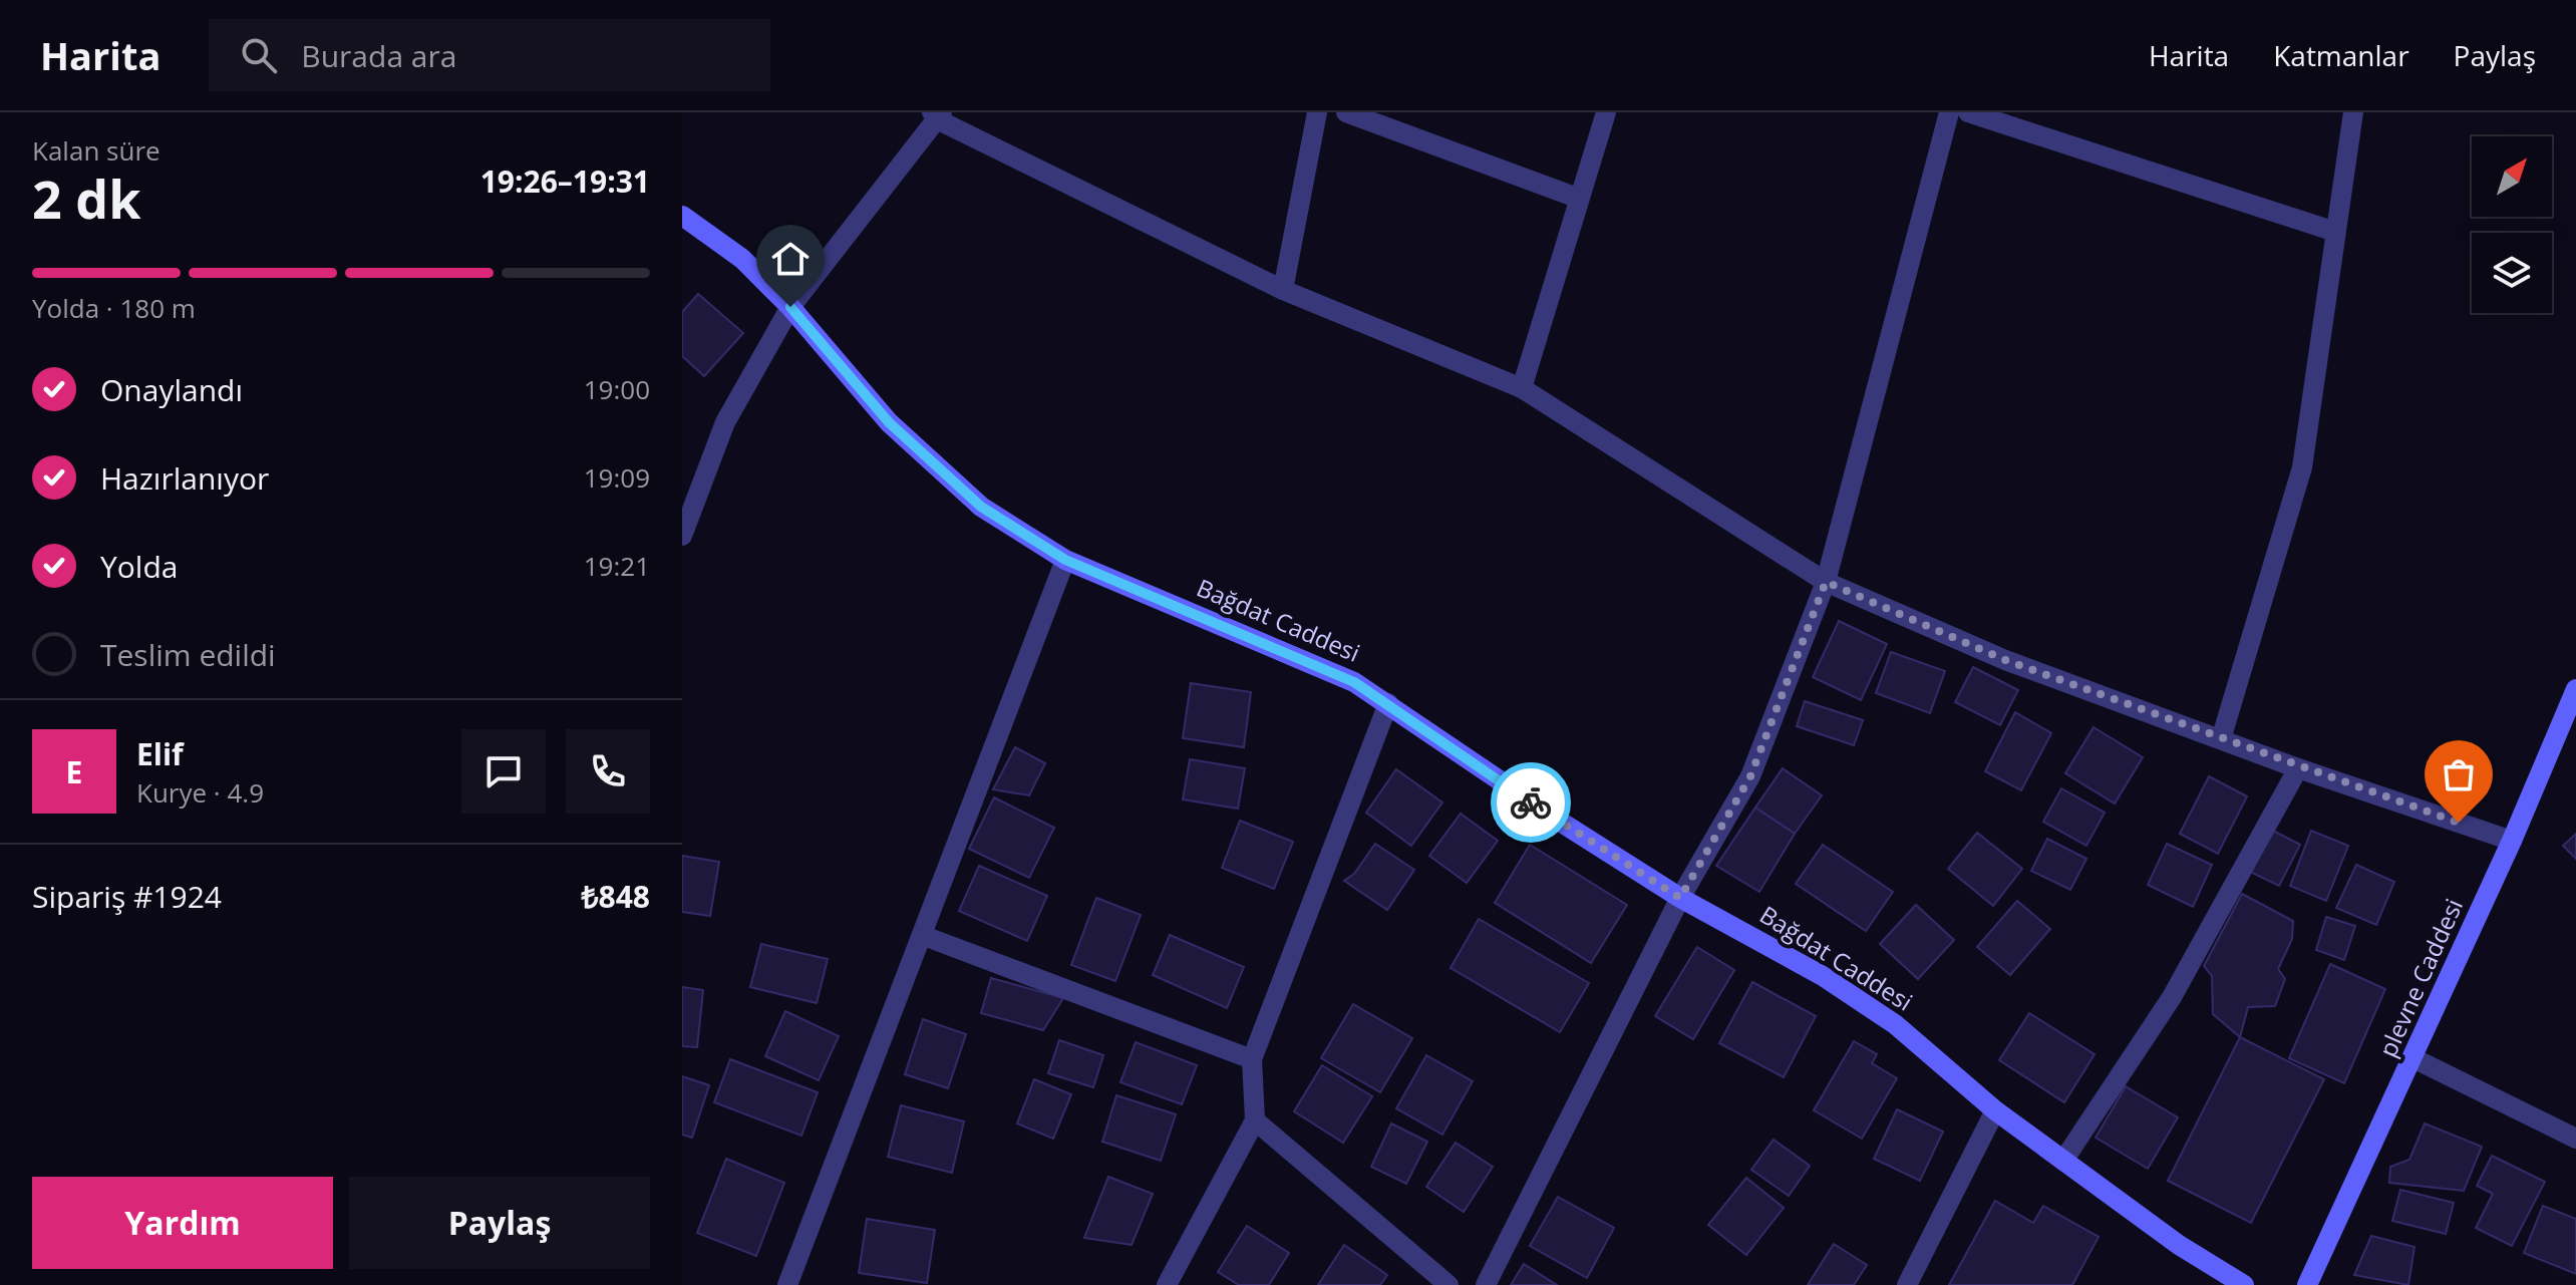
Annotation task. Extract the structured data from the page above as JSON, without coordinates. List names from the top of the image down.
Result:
{
  "streets": {
    "street": ["Bağdat Caddesi", "plevne Caddesi"]
  },
  "north": "top right",
  "page": {
    "header": "Harita",
    "search": "Burada ara",
    "nav": ["Harita", "Katmanlar", "Paylaş"],
    "heading": ["2 dk", "Kalan süre", "19:26–19:31"],
    "panel": [
      "Elif",
      "Kurye · 4.9",
      "Sipariş #1924",
      "₺848"
    ],
    "bar": "Yolda · 180 m",
    "list": [
      ["Onaylandı", "19:00"],
      ["Hazırlanıyor", "19:09"],
      ["Yolda", "19:21"],
      "Teslim edildi"
    ],
    "round": "E",
    "buttons": ["Yardım", "Paylaş"]
  }
}
